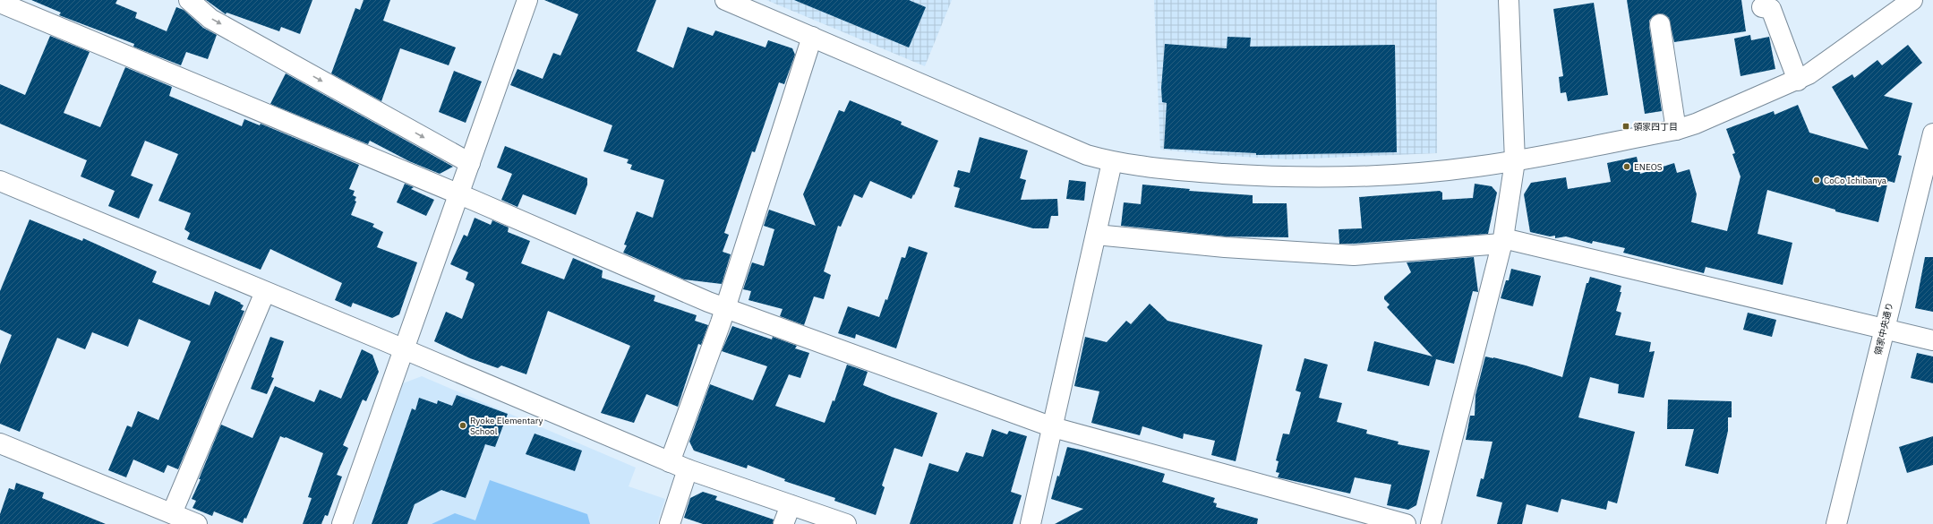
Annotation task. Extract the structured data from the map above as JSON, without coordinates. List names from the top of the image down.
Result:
{
  "streets": {
    "street": ["領家中央通り"]
  },
  "places": {
    "transit": ["領家四丁目"],
    "other": ["ENEOS", "CoCo Ichibanya", "Ryoke Elementary School"]
  }
}
